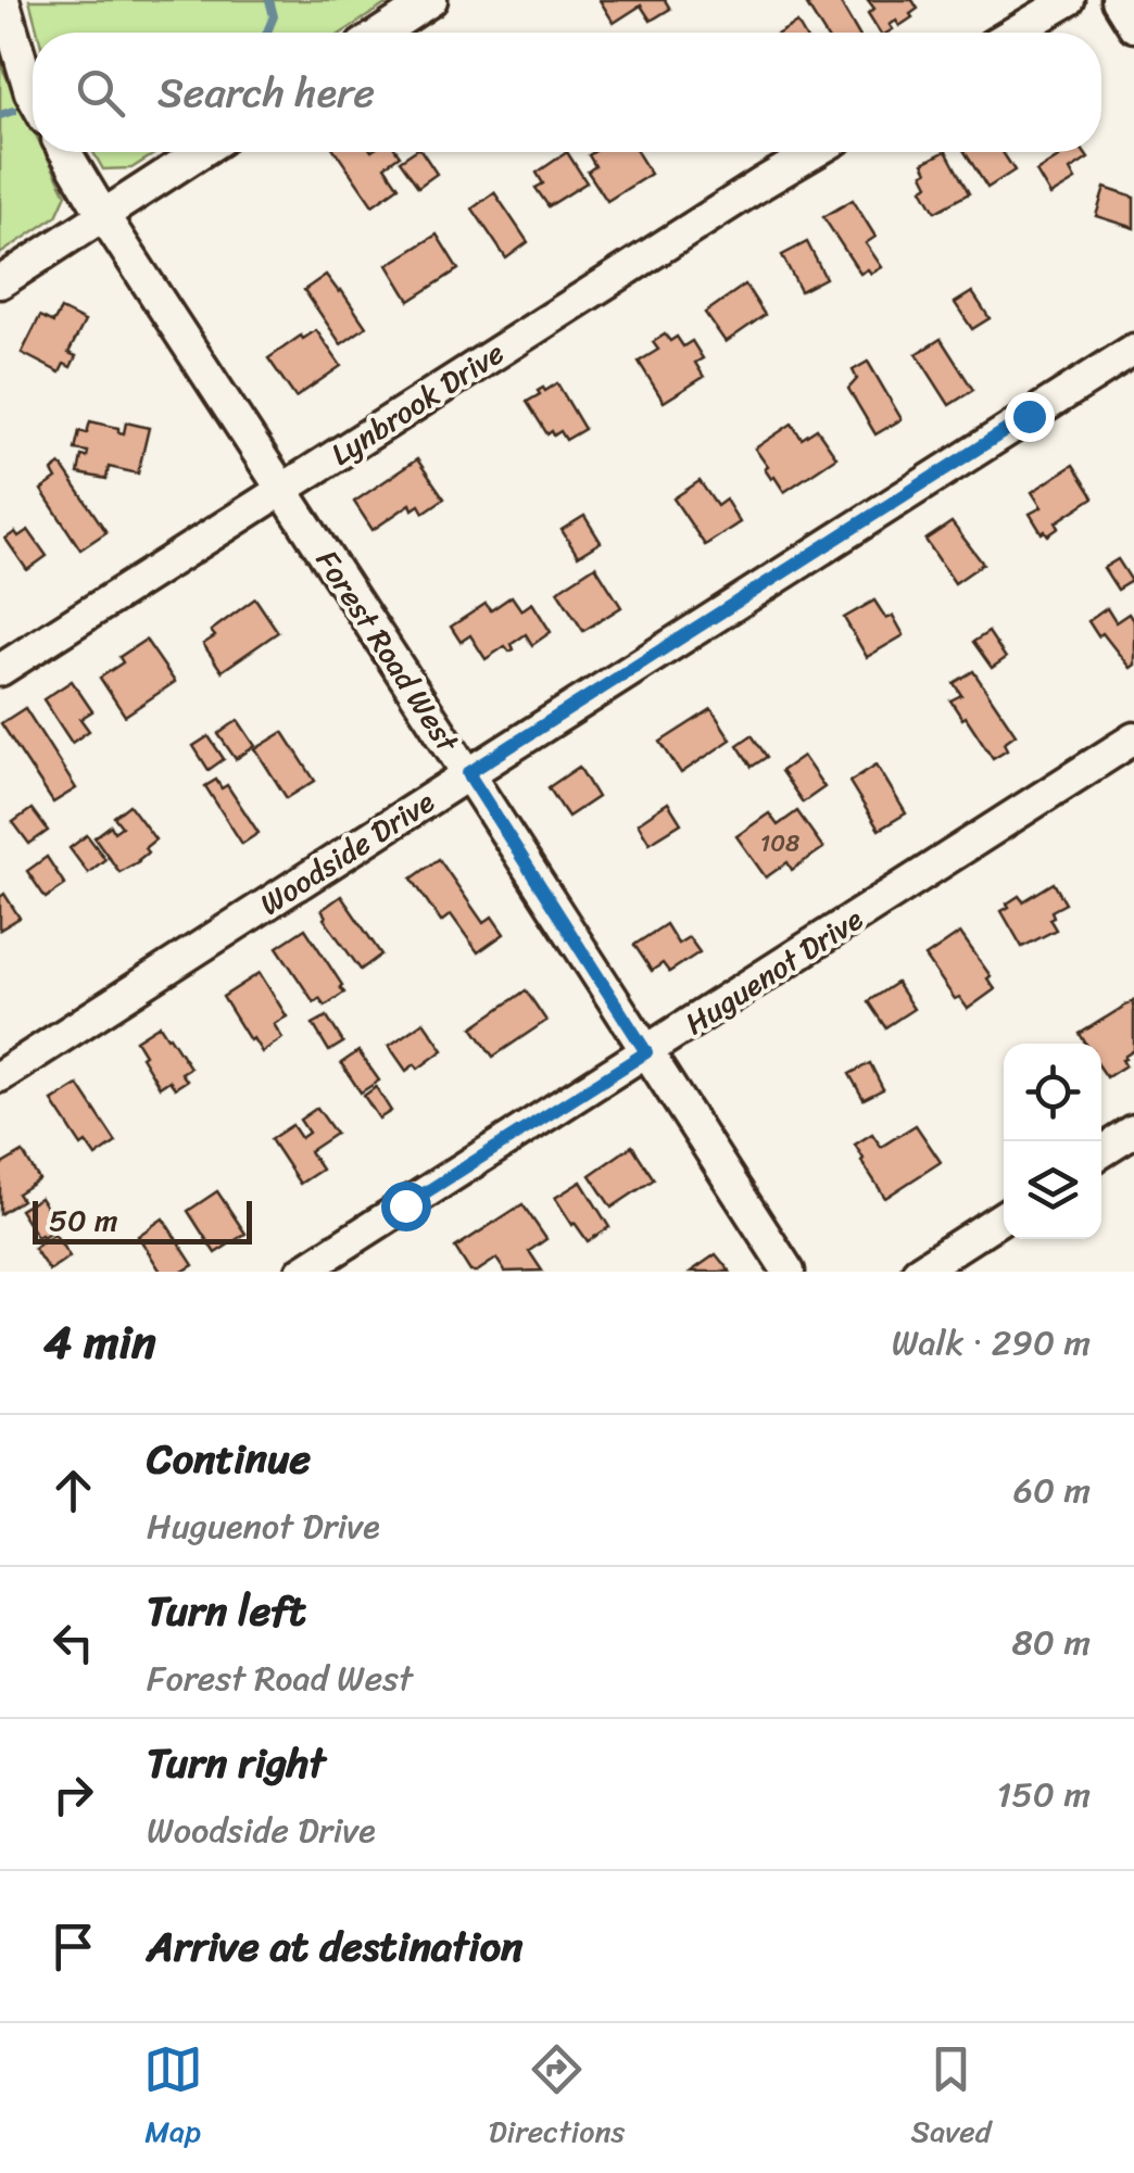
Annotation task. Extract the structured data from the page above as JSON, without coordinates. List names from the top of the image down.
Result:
{
  "streets": {
    "street": [
      "Lynbrook Drive",
      "Forest Road West",
      "Woodside Drive",
      "Huguenot Drive"
    ]
  },
  "crossings": [
    ["Lynbrook Drive", "Forest Road West"],
    ["Forest Road West", "Woodside Drive"],
    ["Forest Road West", "Huguenot Drive"]
  ],
  "house_numbers": ["108"],
  "scale_bar": "50 m",
  "page": {
    "search": "Search here",
    "scale": "50 m",
    "heading": ["4 min", "Walk · 290 m"],
    "list": [
      ["Continue", "Huguenot Drive", "60 m"],
      ["Turn left", "Forest Road West", "80 m"],
      ["Turn right", "Woodside Drive", "150 m"],
      "Arrive at destination"
    ],
    "nav": ["Map", "Directions", "Saved"]
  }
}
